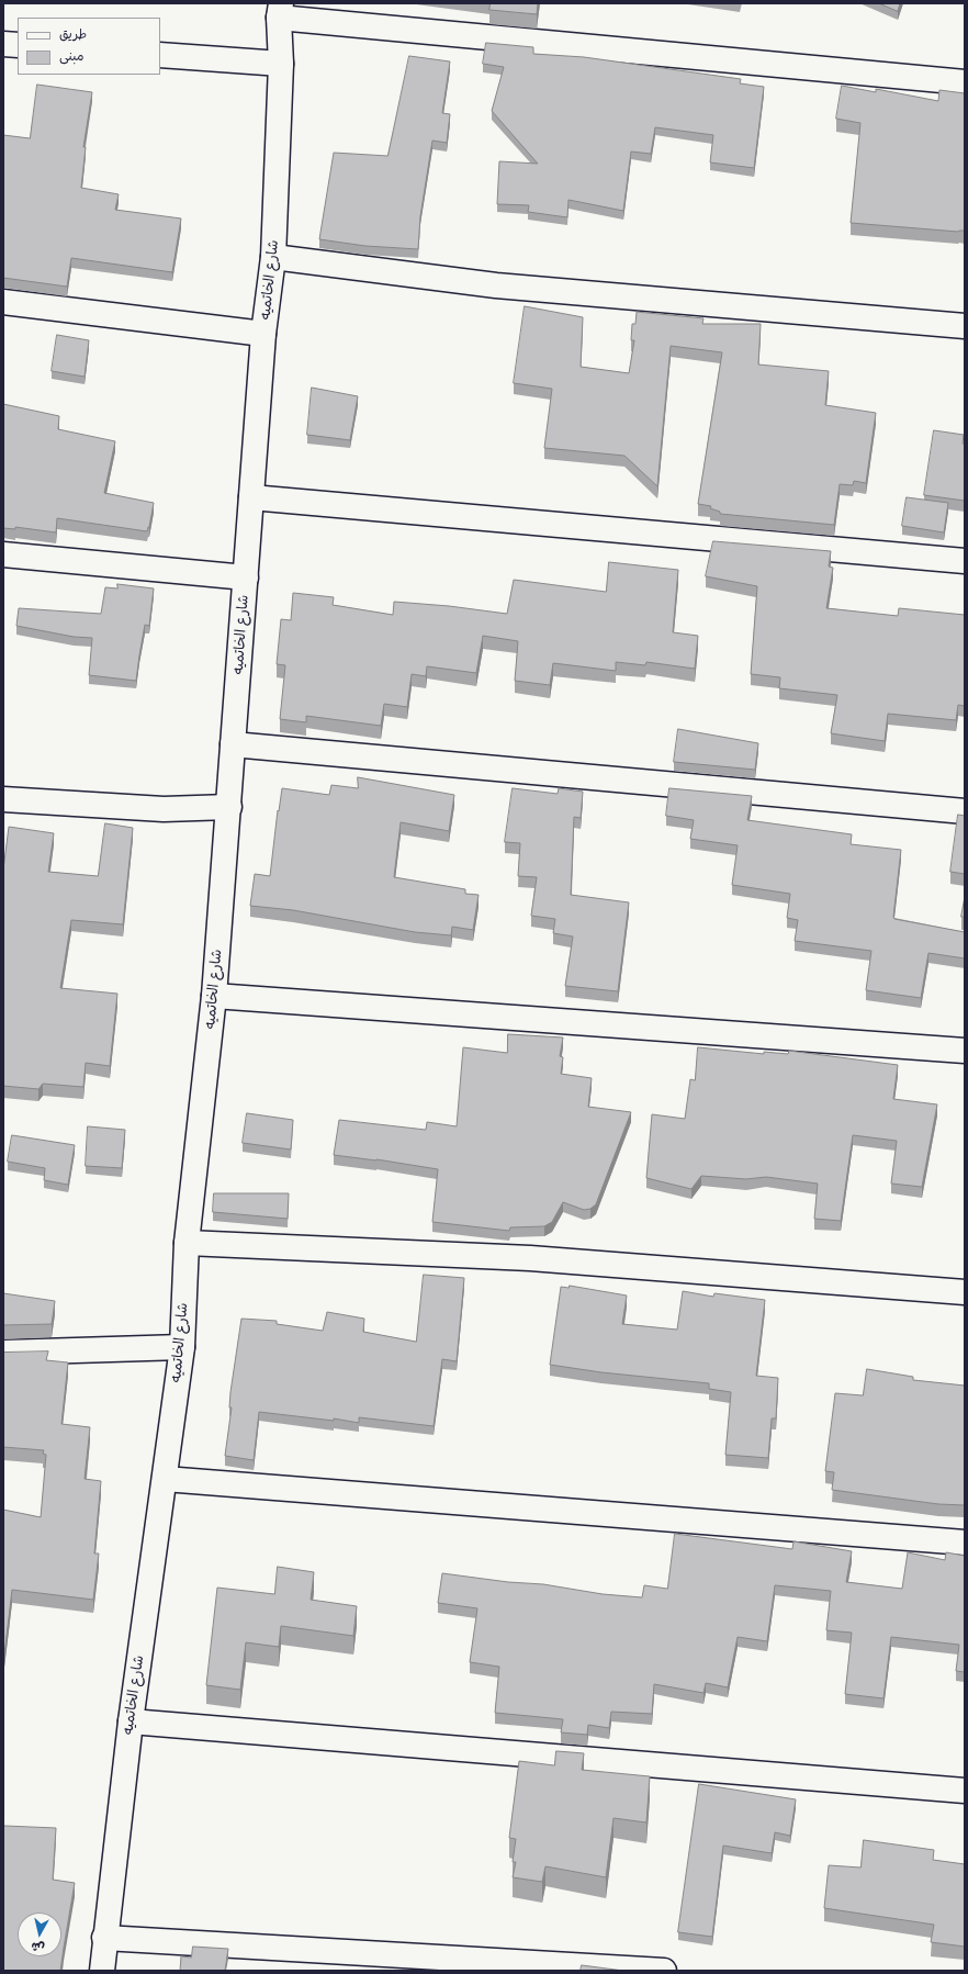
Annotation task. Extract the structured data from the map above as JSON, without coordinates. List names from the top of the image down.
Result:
{
  "streets": {
    "street": ["شارع الخاتميه"]
  },
  "legend": ["طريق", "مبنى"],
  "north": "bottom"
}
